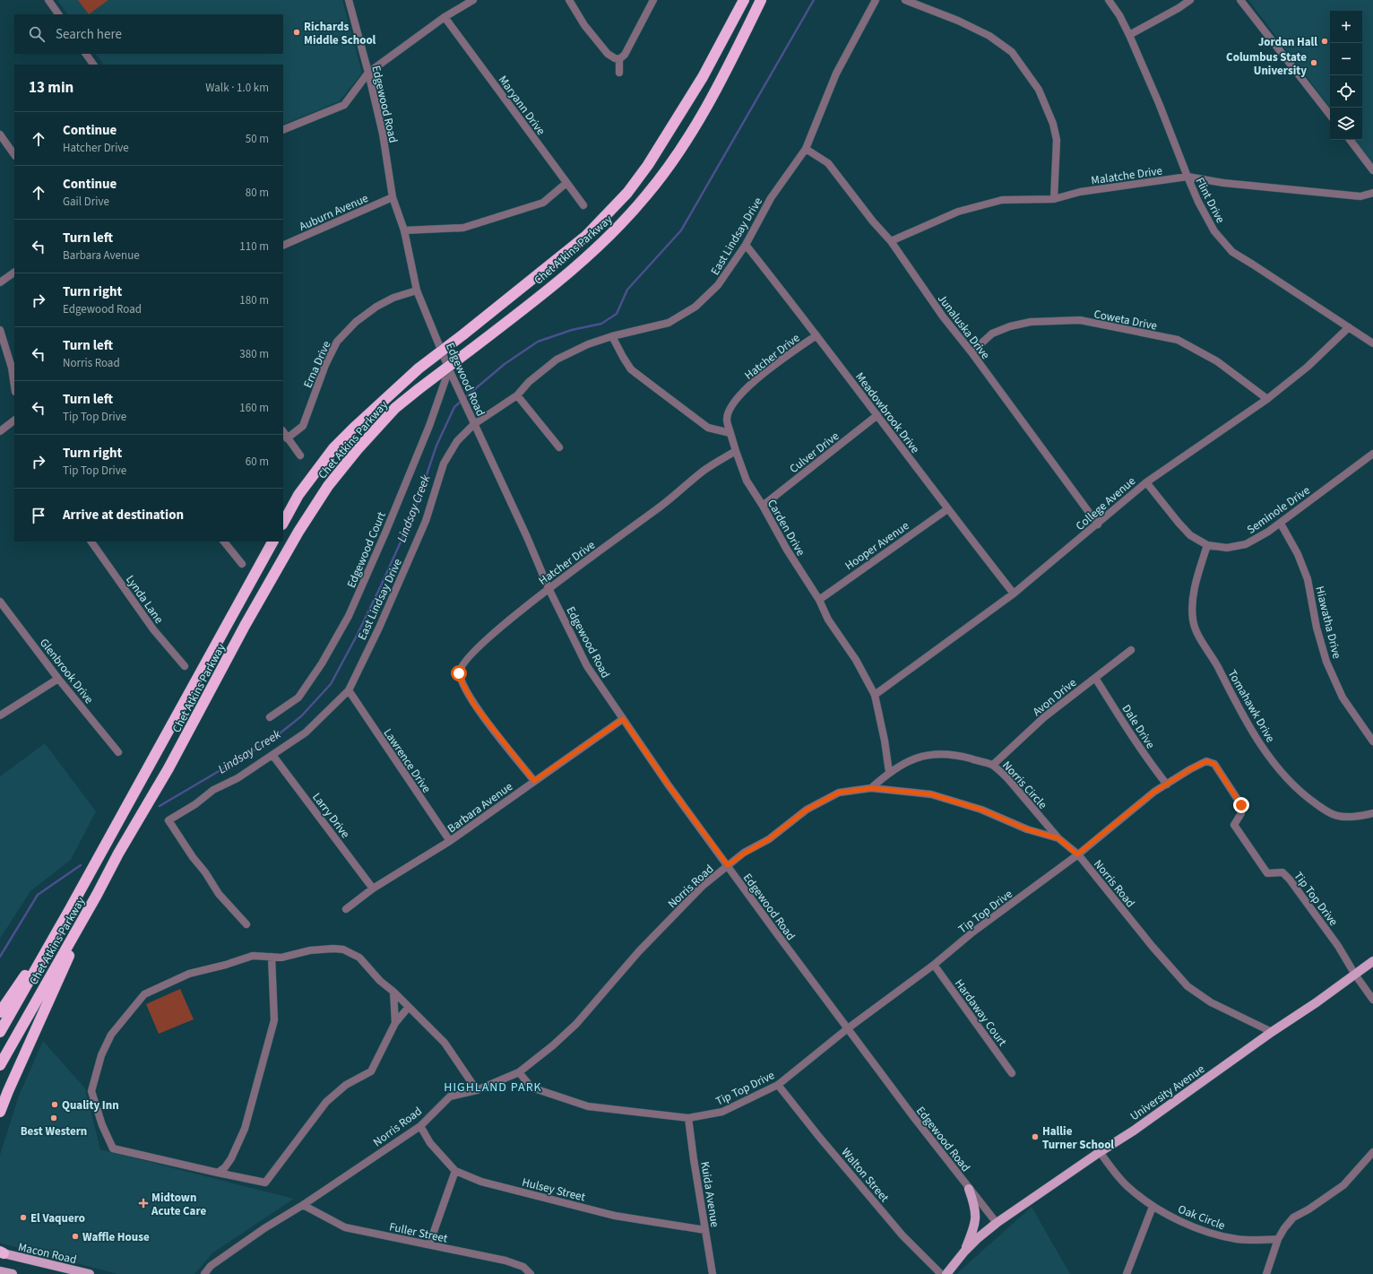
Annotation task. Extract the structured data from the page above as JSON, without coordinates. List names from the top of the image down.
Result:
{
  "streets": {
    "highway": ["Chet Atkins Parkway"],
    "main road": ["University Avenue", "Macon Road"],
    "street": [
      "Edgewood Road",
      "Maryann Drive",
      "Malatche Drive",
      "Flint Drive",
      "Auburn Avenue",
      "East Lindsay Drive",
      "Coweta Drive",
      "Junaluska Drive",
      "Hatcher Drive",
      "Erna Drive",
      "Meadowbrook Drive",
      "Culver Drive",
      "College Avenue",
      "Seminole Drive",
      "Carden Drive",
      "Hooper Avenue",
      "Edgewood Court",
      "Lynda Lane",
      "Hiawatha Drive",
      "Glenbrook Drive",
      "Avon Drive",
      "Tomahawk Drive",
      "Dale Drive",
      "Lawrence Drive",
      "Norris Circle",
      "Barbara Avenue",
      "Larry Drive",
      "Norris Road",
      "Tip Top Drive",
      "Hardaway Court",
      "Walton Street",
      "Hulsey Street",
      "Kuida Avenue",
      "Oak Circle",
      "Fuller Street"
    ]
  },
  "crossings": [
    ["Edgewood Road", "Auburn Avenue"],
    ["Edgewood Road", "East Lindsay Drive"],
    ["Edgewood Road", "Hatcher Drive"],
    ["Edgewood Road", "Erna Drive"],
    ["Edgewood Road", "Edgewood Court"],
    ["Edgewood Road", "Barbara Avenue"],
    ["Edgewood Road", "Norris Road"],
    ["Edgewood Road", "Tip Top Drive"],
    ["Edgewood Road", "University Avenue"],
    ["Malatche Drive", "Flint Drive"],
    ["Malatche Drive", "Junaluska Drive"],
    ["Flint Drive", "College Avenue"],
    ["East Lindsay Drive", "Junaluska Drive"],
    ["East Lindsay Drive", "Meadowbrook Drive"],
    ["East Lindsay Drive", "Lawrence Drive"],
    ["East Lindsay Drive", "Larry Drive"],
    ["Coweta Drive", "Junaluska Drive"],
    ["Coweta Drive", "College Avenue"],
    ["Junaluska Drive", "College Avenue"],
    ["Hatcher Drive", "Meadowbrook Drive"],
    ["Hatcher Drive", "Carden Drive"],
    ["Hatcher Drive", "Barbara Avenue"],
    ["Meadowbrook Drive", "Culver Drive"],
    ["Meadowbrook Drive", "College Avenue"],
    ["Meadowbrook Drive", "Hooper Avenue"],
    ["Culver Drive", "Carden Drive"],
    ["College Avenue", "Seminole Drive"],
    ["College Avenue", "Carden Drive"],
    ["Seminole Drive", "Hiawatha Drive"],
    ["Seminole Drive", "Tomahawk Drive"],
    ["Carden Drive", "Hooper Avenue"],
    ["Carden Drive", "Norris Circle"],
    ["Avon Drive", "Dale Drive"],
    ["Avon Drive", "Norris Circle"],
    ["Dale Drive", "Tip Top Drive"],
    ["Lawrence Drive", "Barbara Avenue"],
    ["Norris Circle", "Norris Road"],
    ["Barbara Avenue", "Larry Drive"],
    ["Norris Road", "Tip Top Drive"],
    ["Norris Road", "University Avenue"],
    ["Norris Road", "Hulsey Street"],
    ["Norris Road", "Fuller Street"],
    ["Tip Top Drive", "Hardaway Court"],
    ["Tip Top Drive", "University Avenue"],
    ["Tip Top Drive", "Walton Street"],
    ["Tip Top Drive", "Kuida Avenue"],
    ["University Avenue", "Oak Circle"],
    ["Hulsey Street", "Kuida Avenue"]
  ],
  "districts": ["HIGHLAND PARK"],
  "water": ["Lindsay Creek"],
  "places": {
    "other": [
      "Richards Middle School",
      "Jordan Hall",
      "Columbus State University",
      "Quality Inn",
      "Best Western",
      "Hallie Turner School",
      "El Vaquero",
      "Waffle House"
    ],
    "health": ["Midtown Acute Care"]
  },
  "page": {
    "map_buttons": ["+", "−"],
    "search": "Search here",
    "heading": ["13 min", "Walk · 1.0 km"],
    "list": [
      ["Continue", "Hatcher Drive", "50 m"],
      ["Continue", "Gail Drive", "80 m"],
      ["Turn left", "Barbara Avenue", "110 m"],
      ["Turn right", "Edgewood Road", "180 m"],
      ["Turn left", "Norris Road", "380 m"],
      ["Turn left", "Tip Top Drive", "160 m"],
      ["Turn right", "Tip Top Drive", "60 m"],
      "Arrive at destination"
    ]
  }
}
